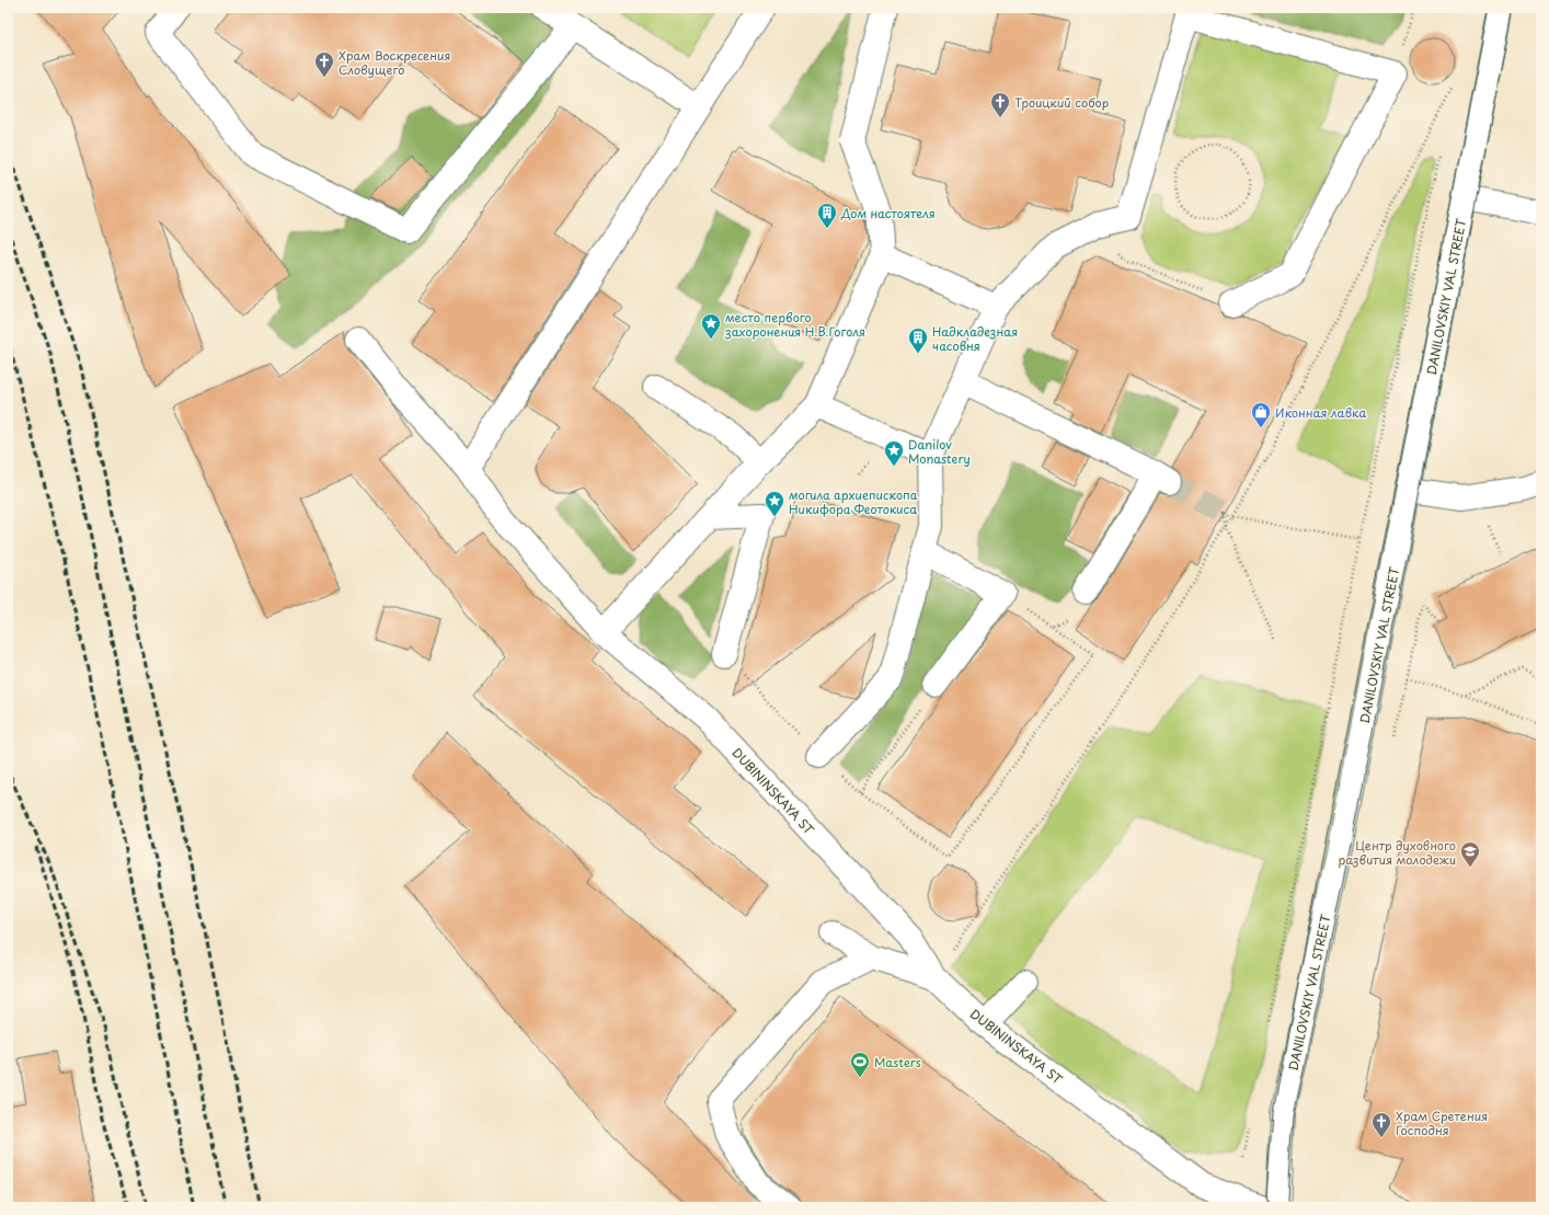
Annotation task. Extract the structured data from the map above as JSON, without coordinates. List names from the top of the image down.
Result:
{
  "streets": {
    "main road": ["DANILOVSKIY VAL STREET", "DUBININSKAYA ST"]
  },
  "places": {
    "church": ["Храм Воскресения Словущего", "Троицкий собор", "Храм Сретения Господня"],
    "building": ["Дом настоятеля", "Надкладезная часовня"],
    "place": ["место первого захоронения Н.В.Гоголя", "Danilov Monastery", "могила архиепископа Никифора Феотокиса"],
    "shop": ["Иконная лавка"],
    "school or university": ["Центр духовного развития молодежи"],
    "sports": ["Masters"]
  }
}
